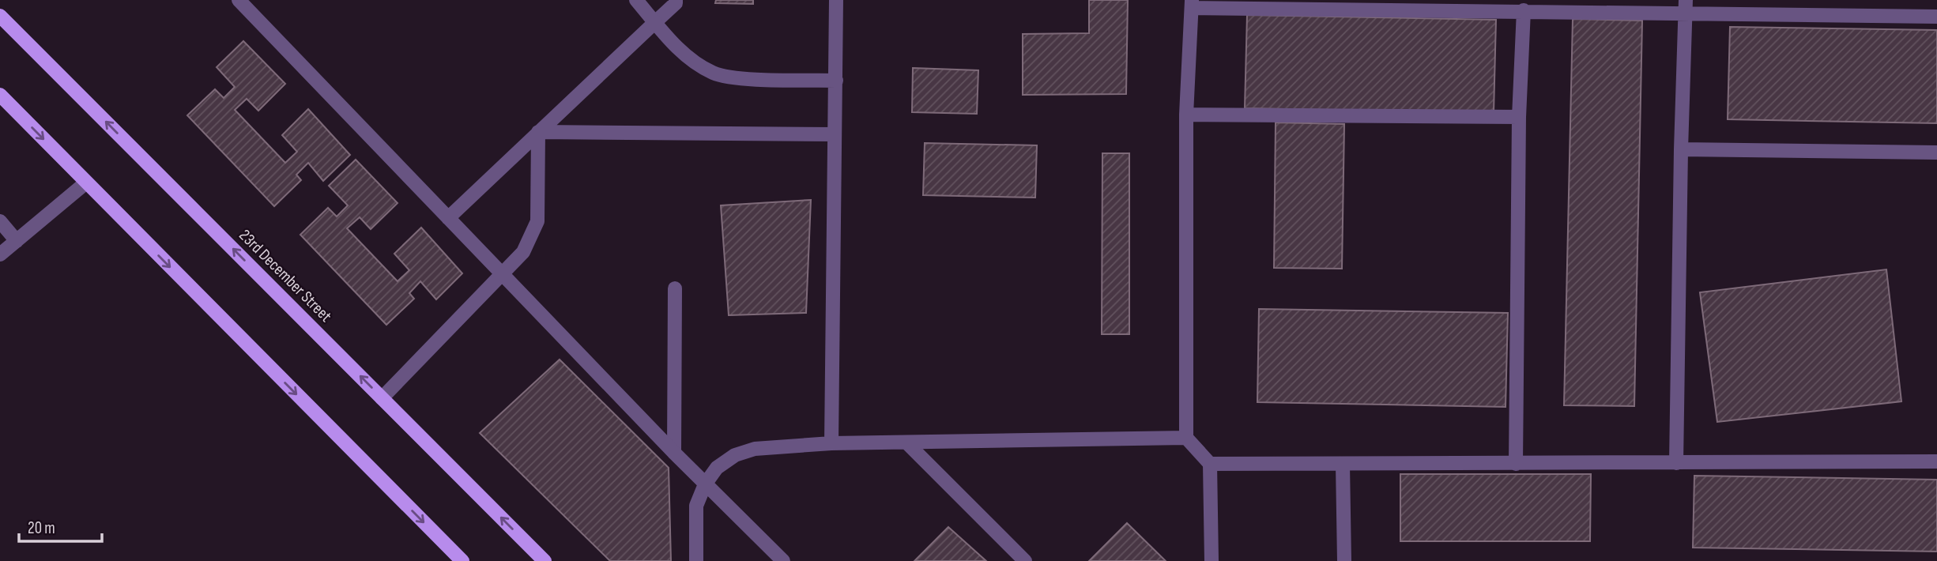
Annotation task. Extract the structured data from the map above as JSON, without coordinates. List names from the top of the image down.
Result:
{
  "streets": {
    "main road": ["23rd December Street"]
  },
  "scale_bar": "20 m"
}
